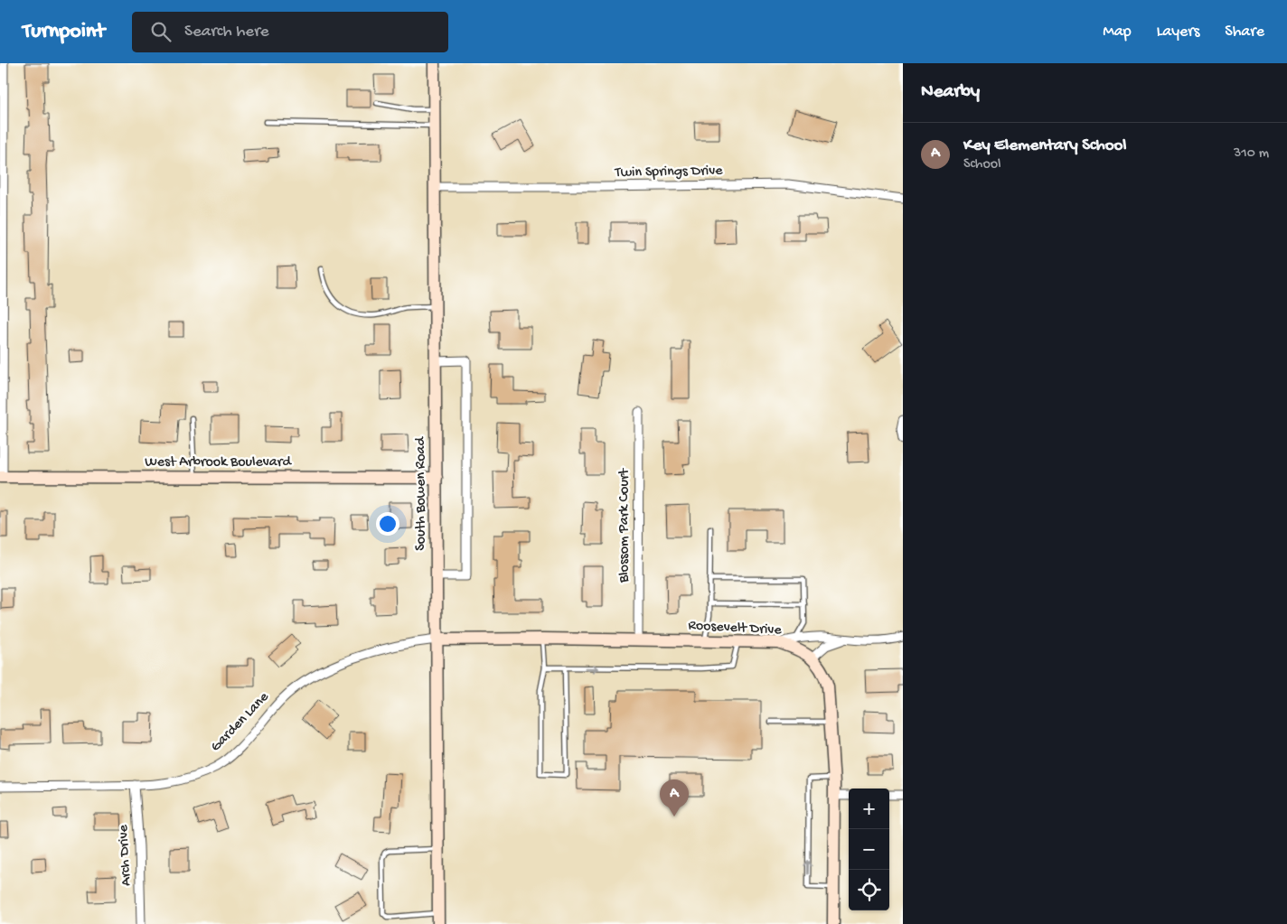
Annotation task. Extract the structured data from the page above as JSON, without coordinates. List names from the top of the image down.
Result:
{
  "streets": {
    "street": [
      "Twin Springs Drive",
      "West Arbrook Boulevard",
      "South Bowen Road",
      "Blossom Park Court",
      "Roosevelt Drive",
      "Garden Lane",
      "Arch Drive"
    ]
  },
  "crossings": [
    ["Twin Springs Drive", "South Bowen Road"],
    ["West Arbrook Boulevard", "South Bowen Road"],
    ["South Bowen Road", "Roosevelt Drive"],
    ["South Bowen Road", "Garden Lane"],
    ["Blossom Park Court", "Roosevelt Drive"],
    ["Roosevelt Drive", "Garden Lane"],
    ["Garden Lane", "Arch Drive"]
  ],
  "page": {
    "header": "Turnpoint",
    "search": "Search here",
    "nav": ["Map", "Layers", "Share"],
    "heading": "Nearby",
    "list": [
      {
        "mark": "A",
        "name": "Key Elementary School",
        "note": "School",
        "value": "310 m"
      }
    ],
    "pins": "A",
    "map_buttons": ["+", "−"]
  }
}
